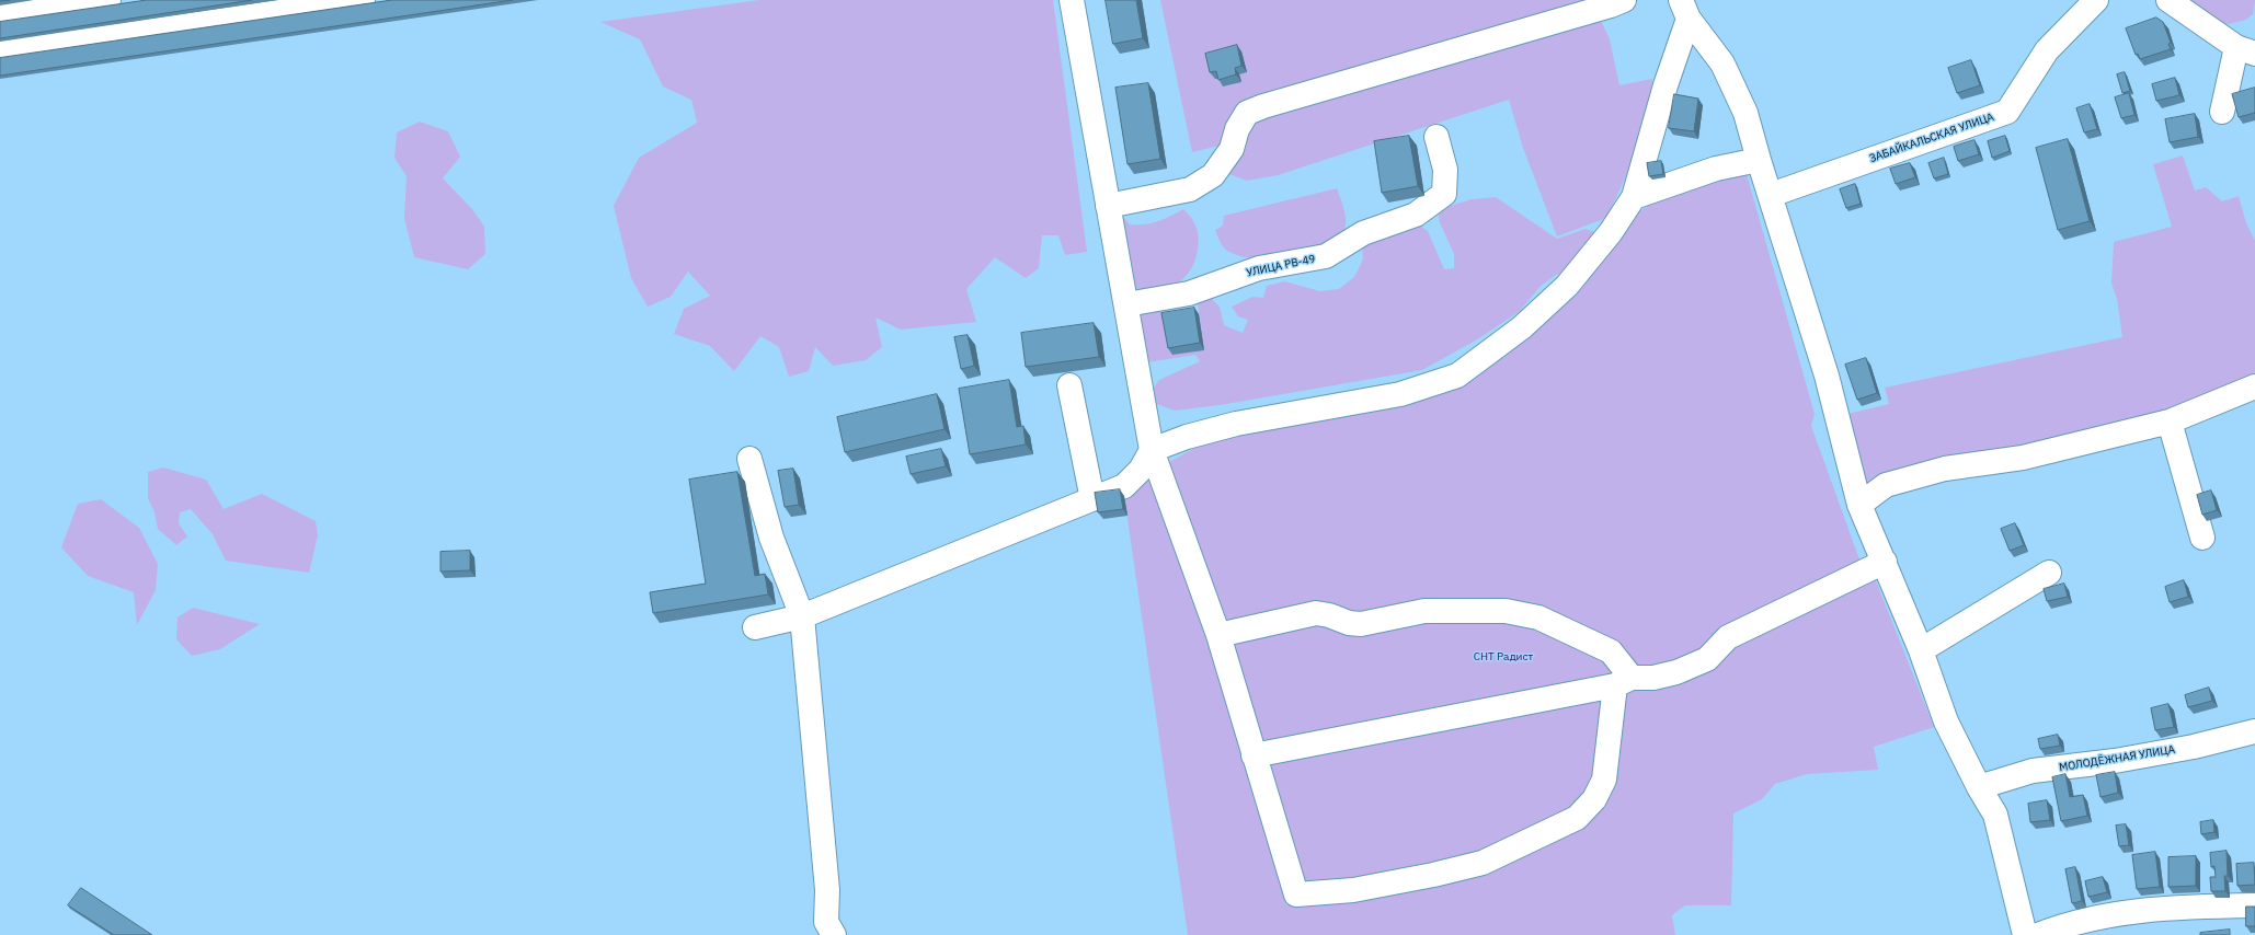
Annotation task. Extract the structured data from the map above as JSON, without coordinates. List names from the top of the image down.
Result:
{
  "streets": {
    "street": ["ЗАБАЙКАЛЬСКАЯ УЛИЦА", "УЛИЦА РВ-49", "МОЛОДЁЖНАЯ УЛИЦА"]
  },
  "parks": ["СНТ Радист"]
}
